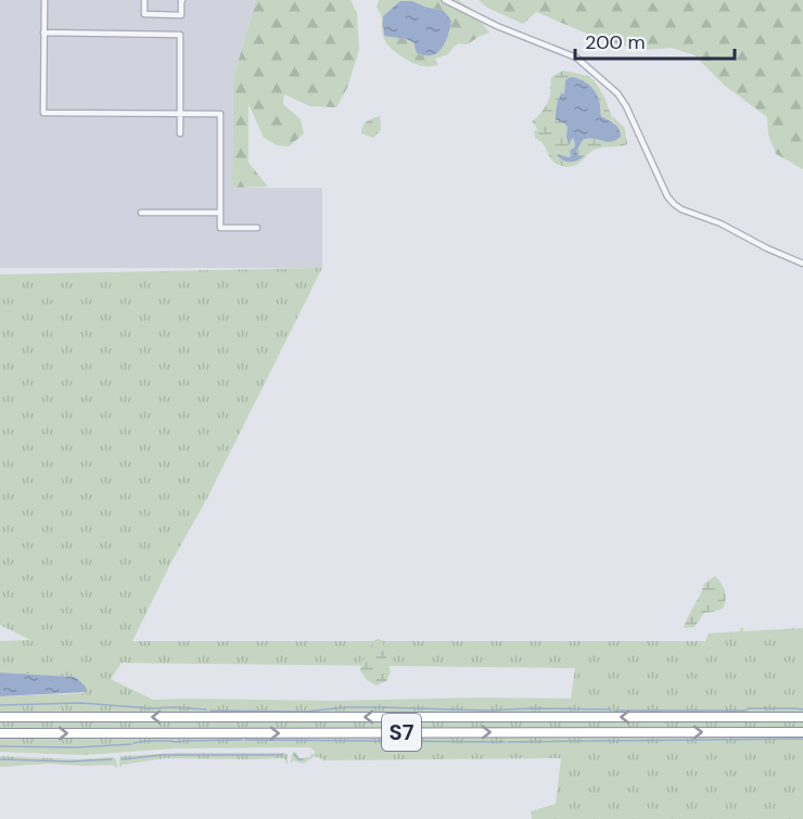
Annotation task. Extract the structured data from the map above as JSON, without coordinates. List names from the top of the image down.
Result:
{
  "streets": {
    "highway": ["S7"]
  },
  "scale_bar": "200 m"
}
